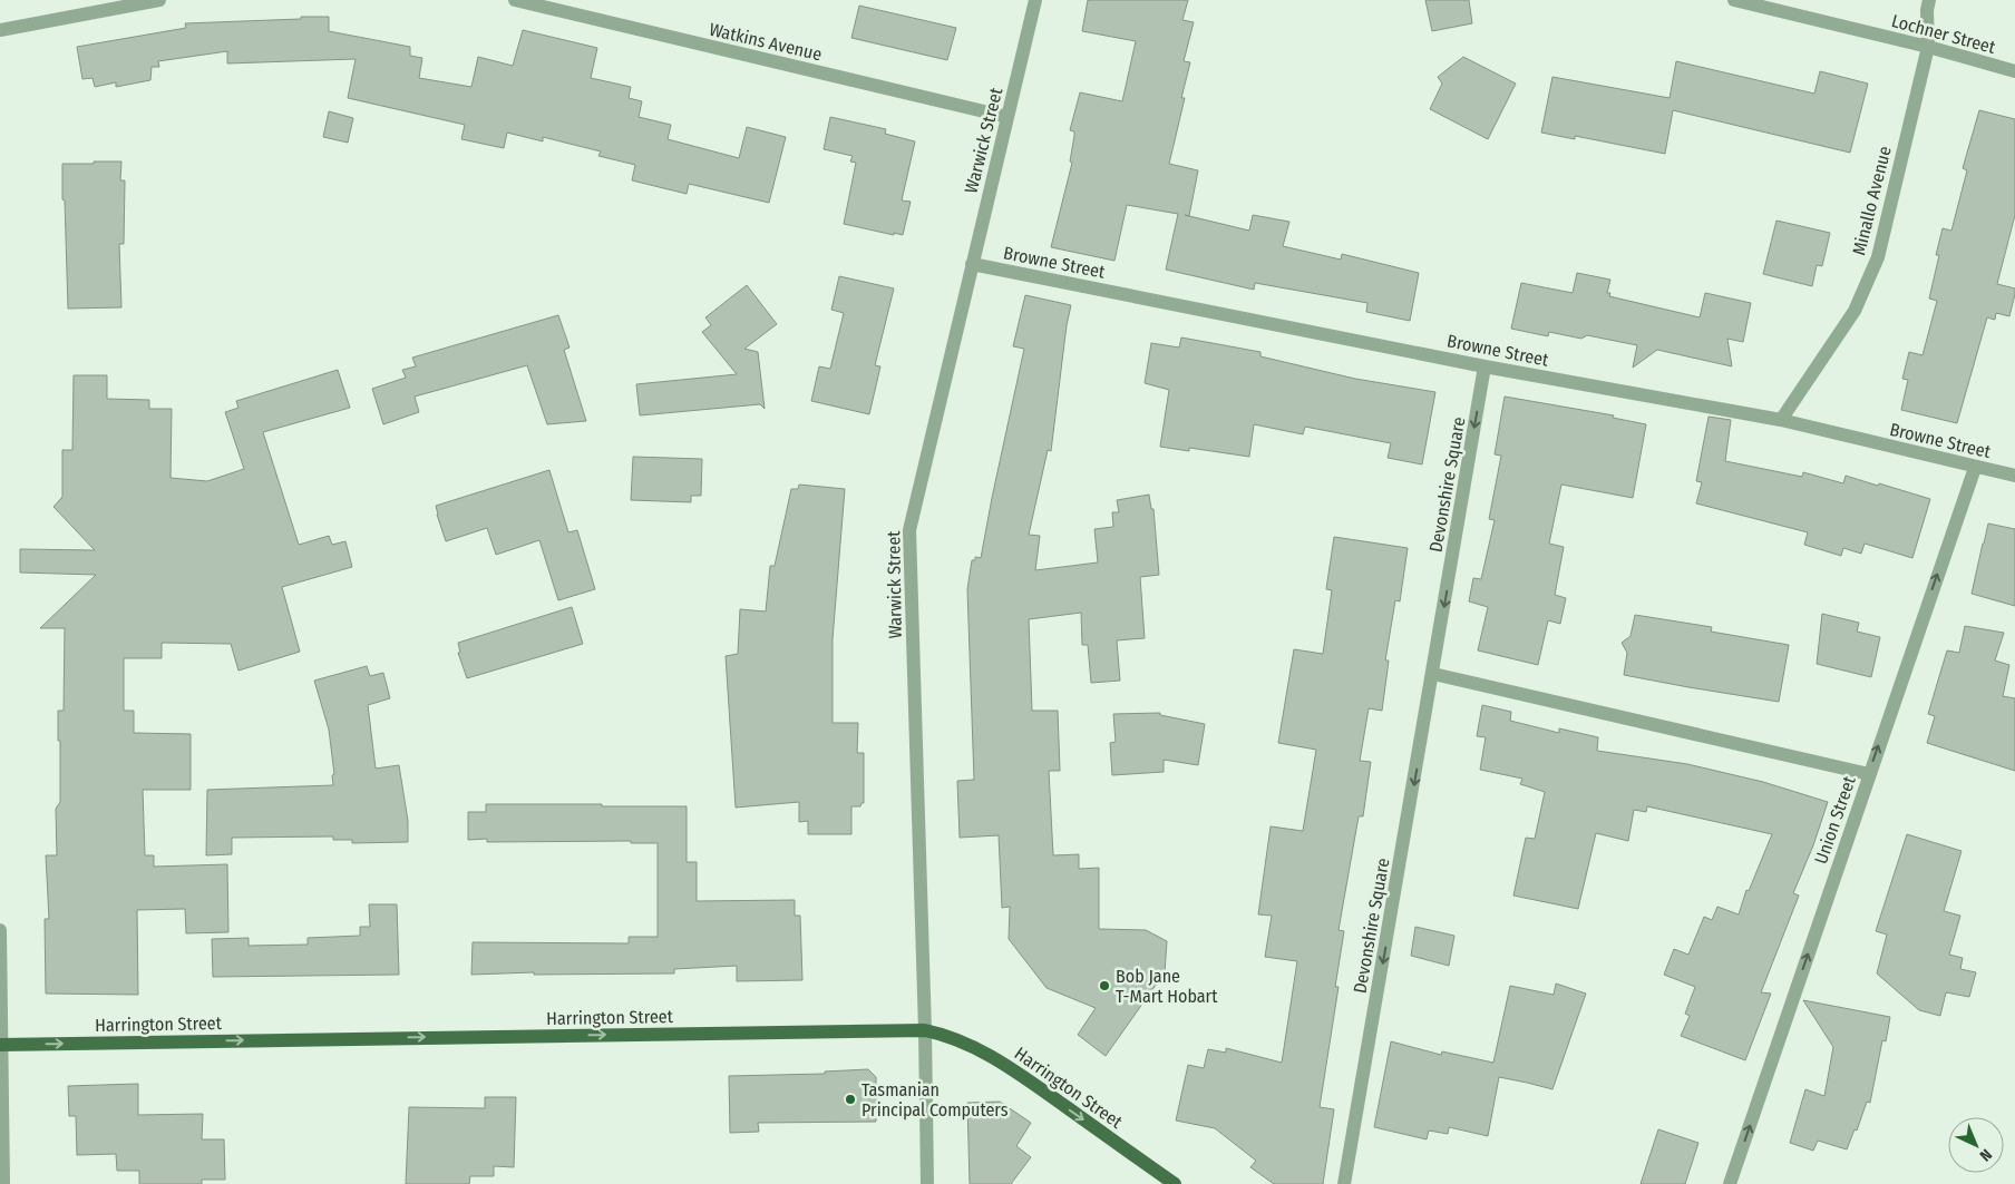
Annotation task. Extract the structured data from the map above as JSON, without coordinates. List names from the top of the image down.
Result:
{
  "streets": {
    "main road": ["Harrington Street"],
    "street": [
      "Lochner Street",
      "Watkins Avenue",
      "Warwick Street",
      "Minallo Avenue",
      "Browne Street",
      "Devonshire Square",
      "Union Street"
    ]
  },
  "crossings": [
    ["Lochner Street", "Minallo Avenue"],
    ["Watkins Avenue", "Warwick Street"],
    ["Warwick Street", "Browne Street"],
    ["Warwick Street", "Harrington Street"],
    ["Minallo Avenue", "Browne Street"],
    ["Browne Street", "Devonshire Square"],
    ["Browne Street", "Union Street"]
  ],
  "one_way": ["Devonshire Square", "Union Street", "Harrington Street"],
  "places": ["Bob Jane T-Mart Hobart", "Tasmanian Principal Computers"],
  "north": "bottom right"
}
